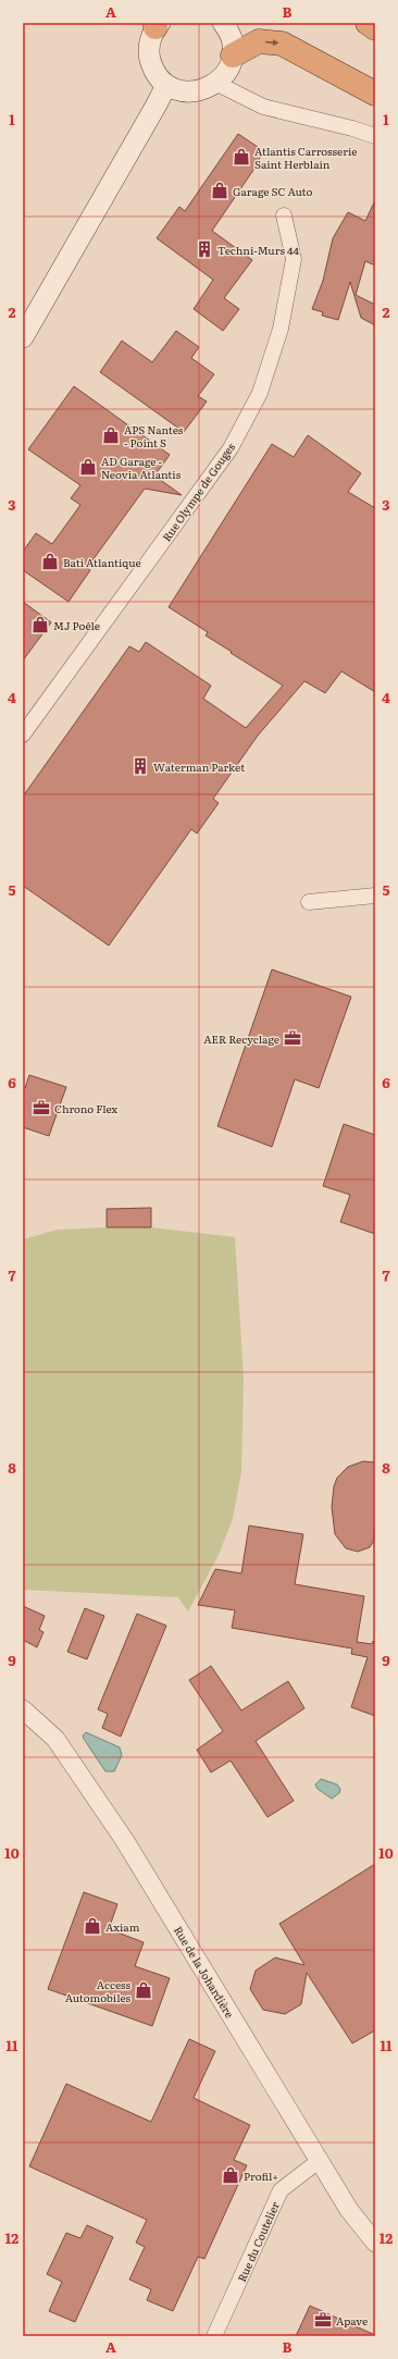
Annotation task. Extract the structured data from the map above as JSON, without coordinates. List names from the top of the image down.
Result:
{
  "streets": {
    "street": ["Rue Olympe de Gouges", "Rue de la Johardière", "Rue du Coutelier"]
  },
  "crossings": [
    ["Rue de la Johardière", "Rue du Coutelier"]
  ],
  "places": {
    "shop": [
      "Atlantis Carrosserie Saint Herblain",
      "Garage SC Auto",
      "APS Nantes - Point S",
      "AD Garage - Neovia Atlantis",
      "Bati Atlantique",
      "MJ Poêle",
      "Axiam",
      "Access Automobiles",
      "Profil+"
    ],
    "building": ["Techni-Murs 44", "Waterman Parket"],
    "office": ["AER Recyclage", "Chrono Flex", "Apave"]
  },
  "grid": {
    "columns": ["A", "B"],
    "rows": [
      "1",
      "2",
      "3",
      "4",
      "5",
      "6",
      "7",
      "8",
      "9",
      "10",
      "11",
      "12"
    ]
  }
}
